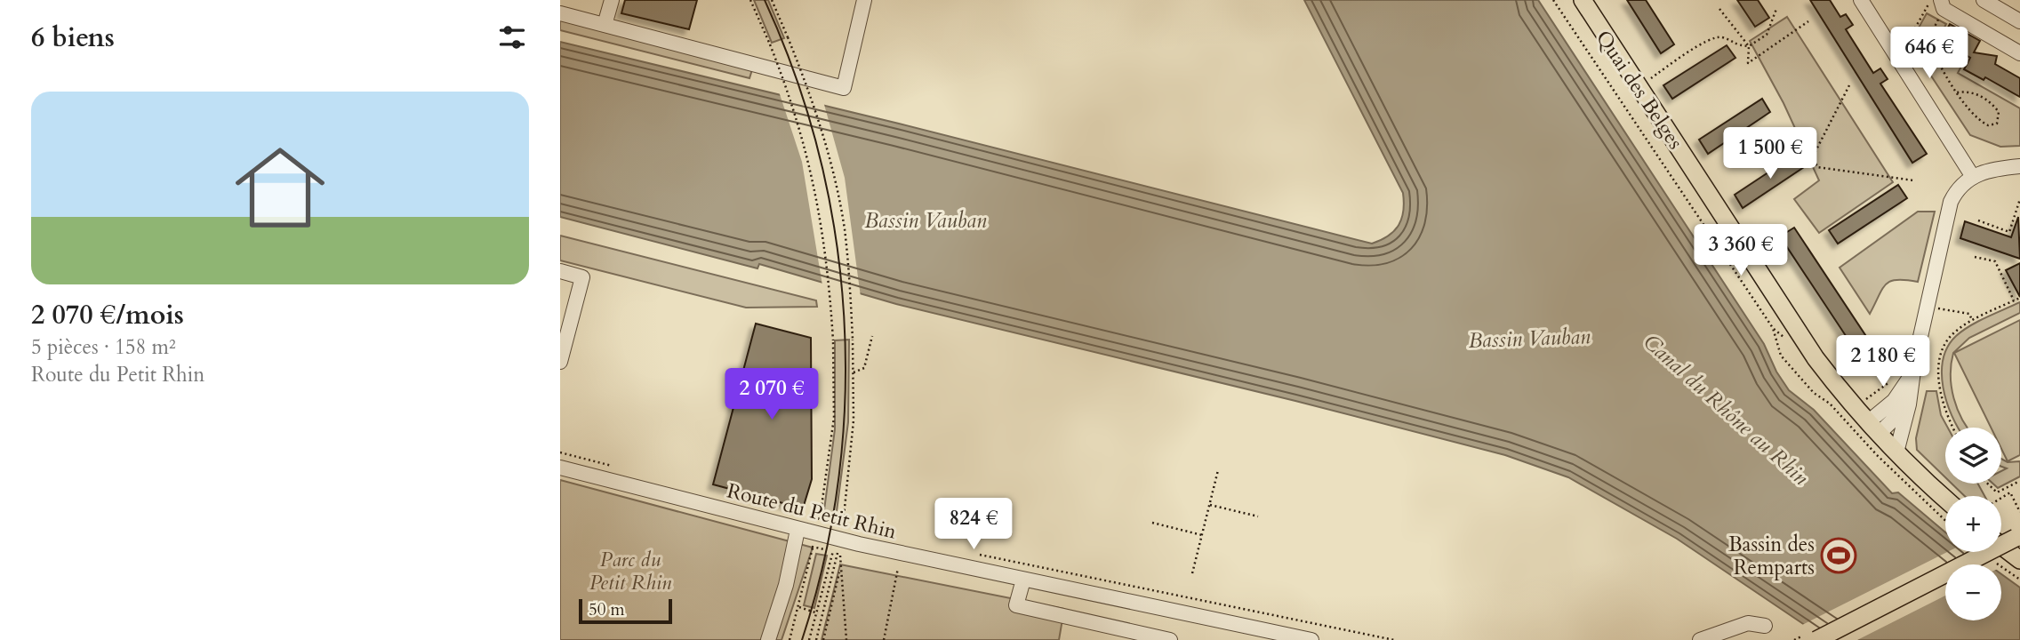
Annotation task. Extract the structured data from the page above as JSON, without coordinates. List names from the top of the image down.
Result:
{
  "streets": {
    "main road": ["Quai des Belges"],
    "street": ["Route du Petit Rhin"]
  },
  "water": ["Bassin Vauban", "Canal du Rhône au Rhin"],
  "parks": ["Parc du Petit Rhin"],
  "places": {
    "sports": ["Bassin des Remparts"]
  },
  "scale_bar": "50 m",
  "page": {
    "heading": "6 biens",
    "price": [
      "646 €",
      "1 500 €",
      "3 360 €",
      "2 180 €",
      "2 070 €",
      "824 €"
    ],
    "list": [
      {
        "name": "2 070 €/mois",
        "note": "5 pièces · 158 m² · Route du Petit Rhin"
      }
    ],
    "map_buttons": ["+", "−"],
    "scale": "50 m"
  }
}
